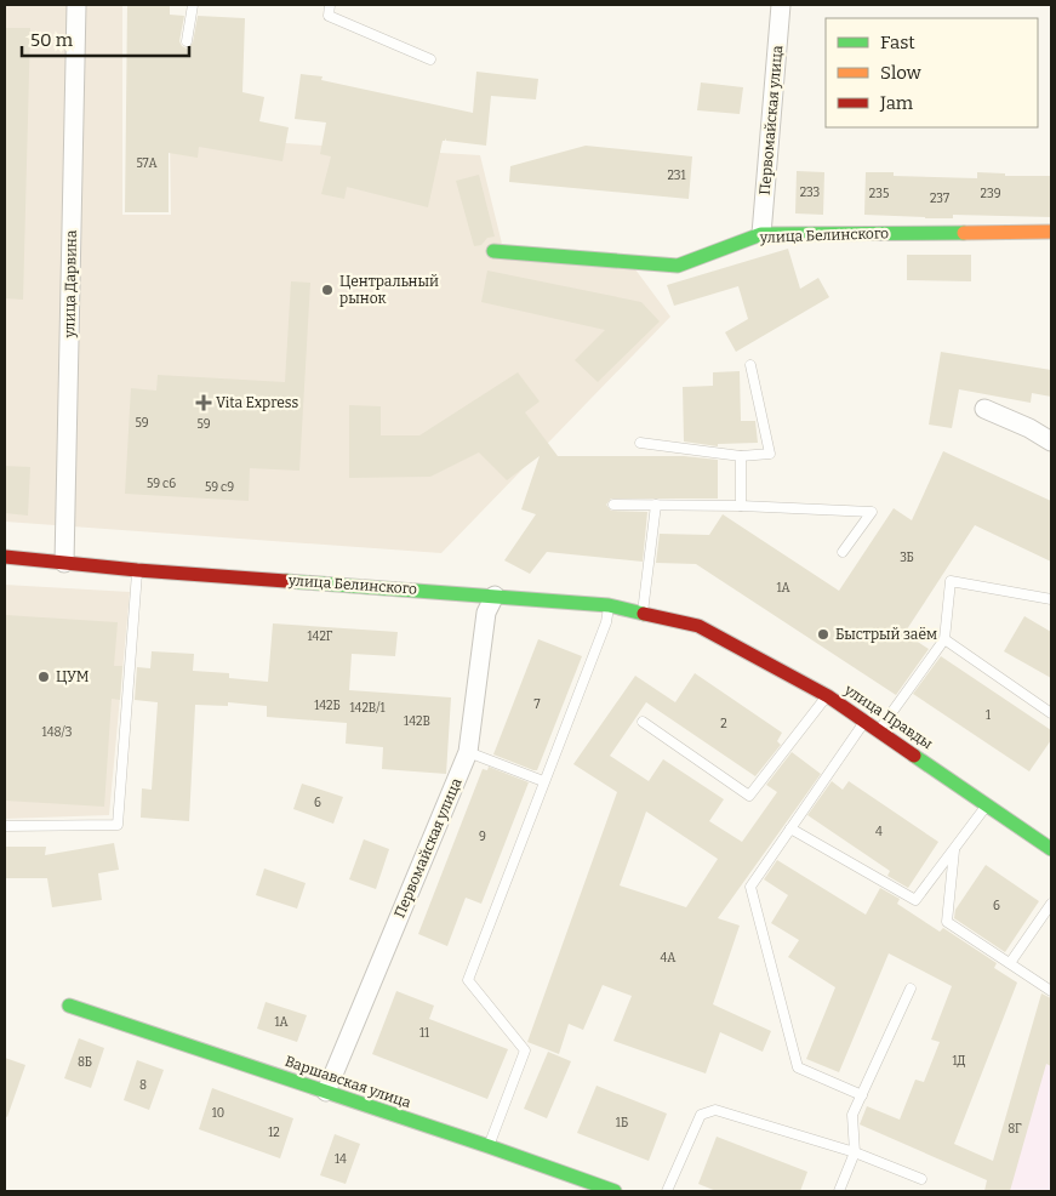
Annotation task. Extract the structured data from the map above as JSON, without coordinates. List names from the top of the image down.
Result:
{
  "streets": {
    "street": [
      "Первомайская улица",
      "улица Белинского",
      "улица Дарвина",
      "улица Правды",
      "Варшавская улица"
    ]
  },
  "crossings": [
    ["Первомайская улица", "улица Белинского"],
    ["Первомайская улица", "Варшавская улица"],
    ["улица Белинского", "улица Дарвина"],
    ["улица Белинского", "улица Правды"]
  ],
  "places": {
    "other": ["Центральный рынок", "Быстрый заём", "ЦУМ"],
    "health": ["Vita Express"]
  },
  "house_numbers": [
    "57А",
    "231",
    "233",
    "235",
    "239",
    "237",
    "59",
    "59",
    "59 с6",
    "59 с9",
    "3Б",
    "1А",
    "142Г",
    "7",
    "142Б",
    "142В/1",
    "1",
    "142В",
    "2",
    "148/3",
    "6",
    "4",
    "9",
    "6",
    "4А",
    "1А",
    "11",
    "1Д",
    "8Б",
    "8",
    "10",
    "1Б",
    "8Г",
    "12",
    "14"
  ],
  "legend": ["Fast", "Slow", "Jam"],
  "scale_bar": "50 m"
}
